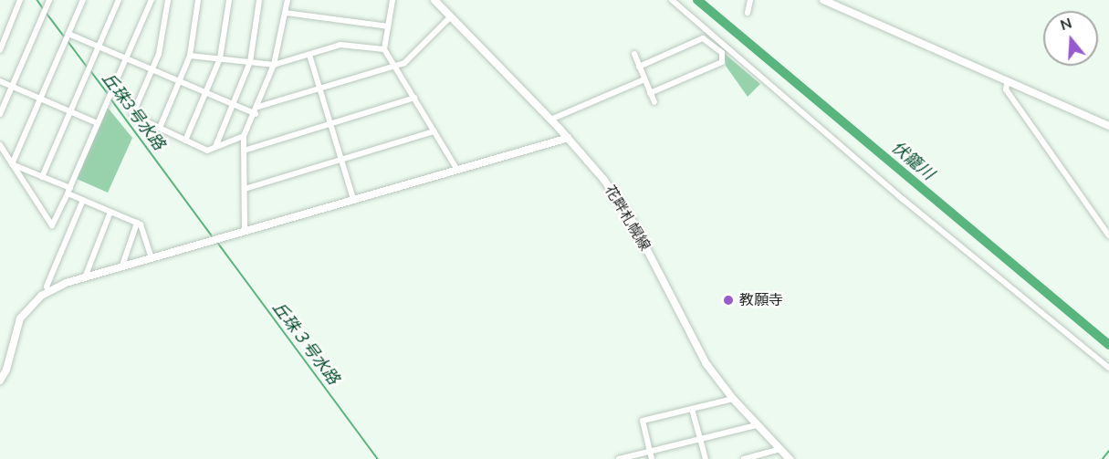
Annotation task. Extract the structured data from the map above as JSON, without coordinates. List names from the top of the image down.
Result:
{
  "streets": {
    "main road": ["花畔札幌線"]
  },
  "water": ["丘珠3号水路", "伏籠川", "丘珠３号水路"],
  "places": ["教願寺"],
  "north": "top"
}
